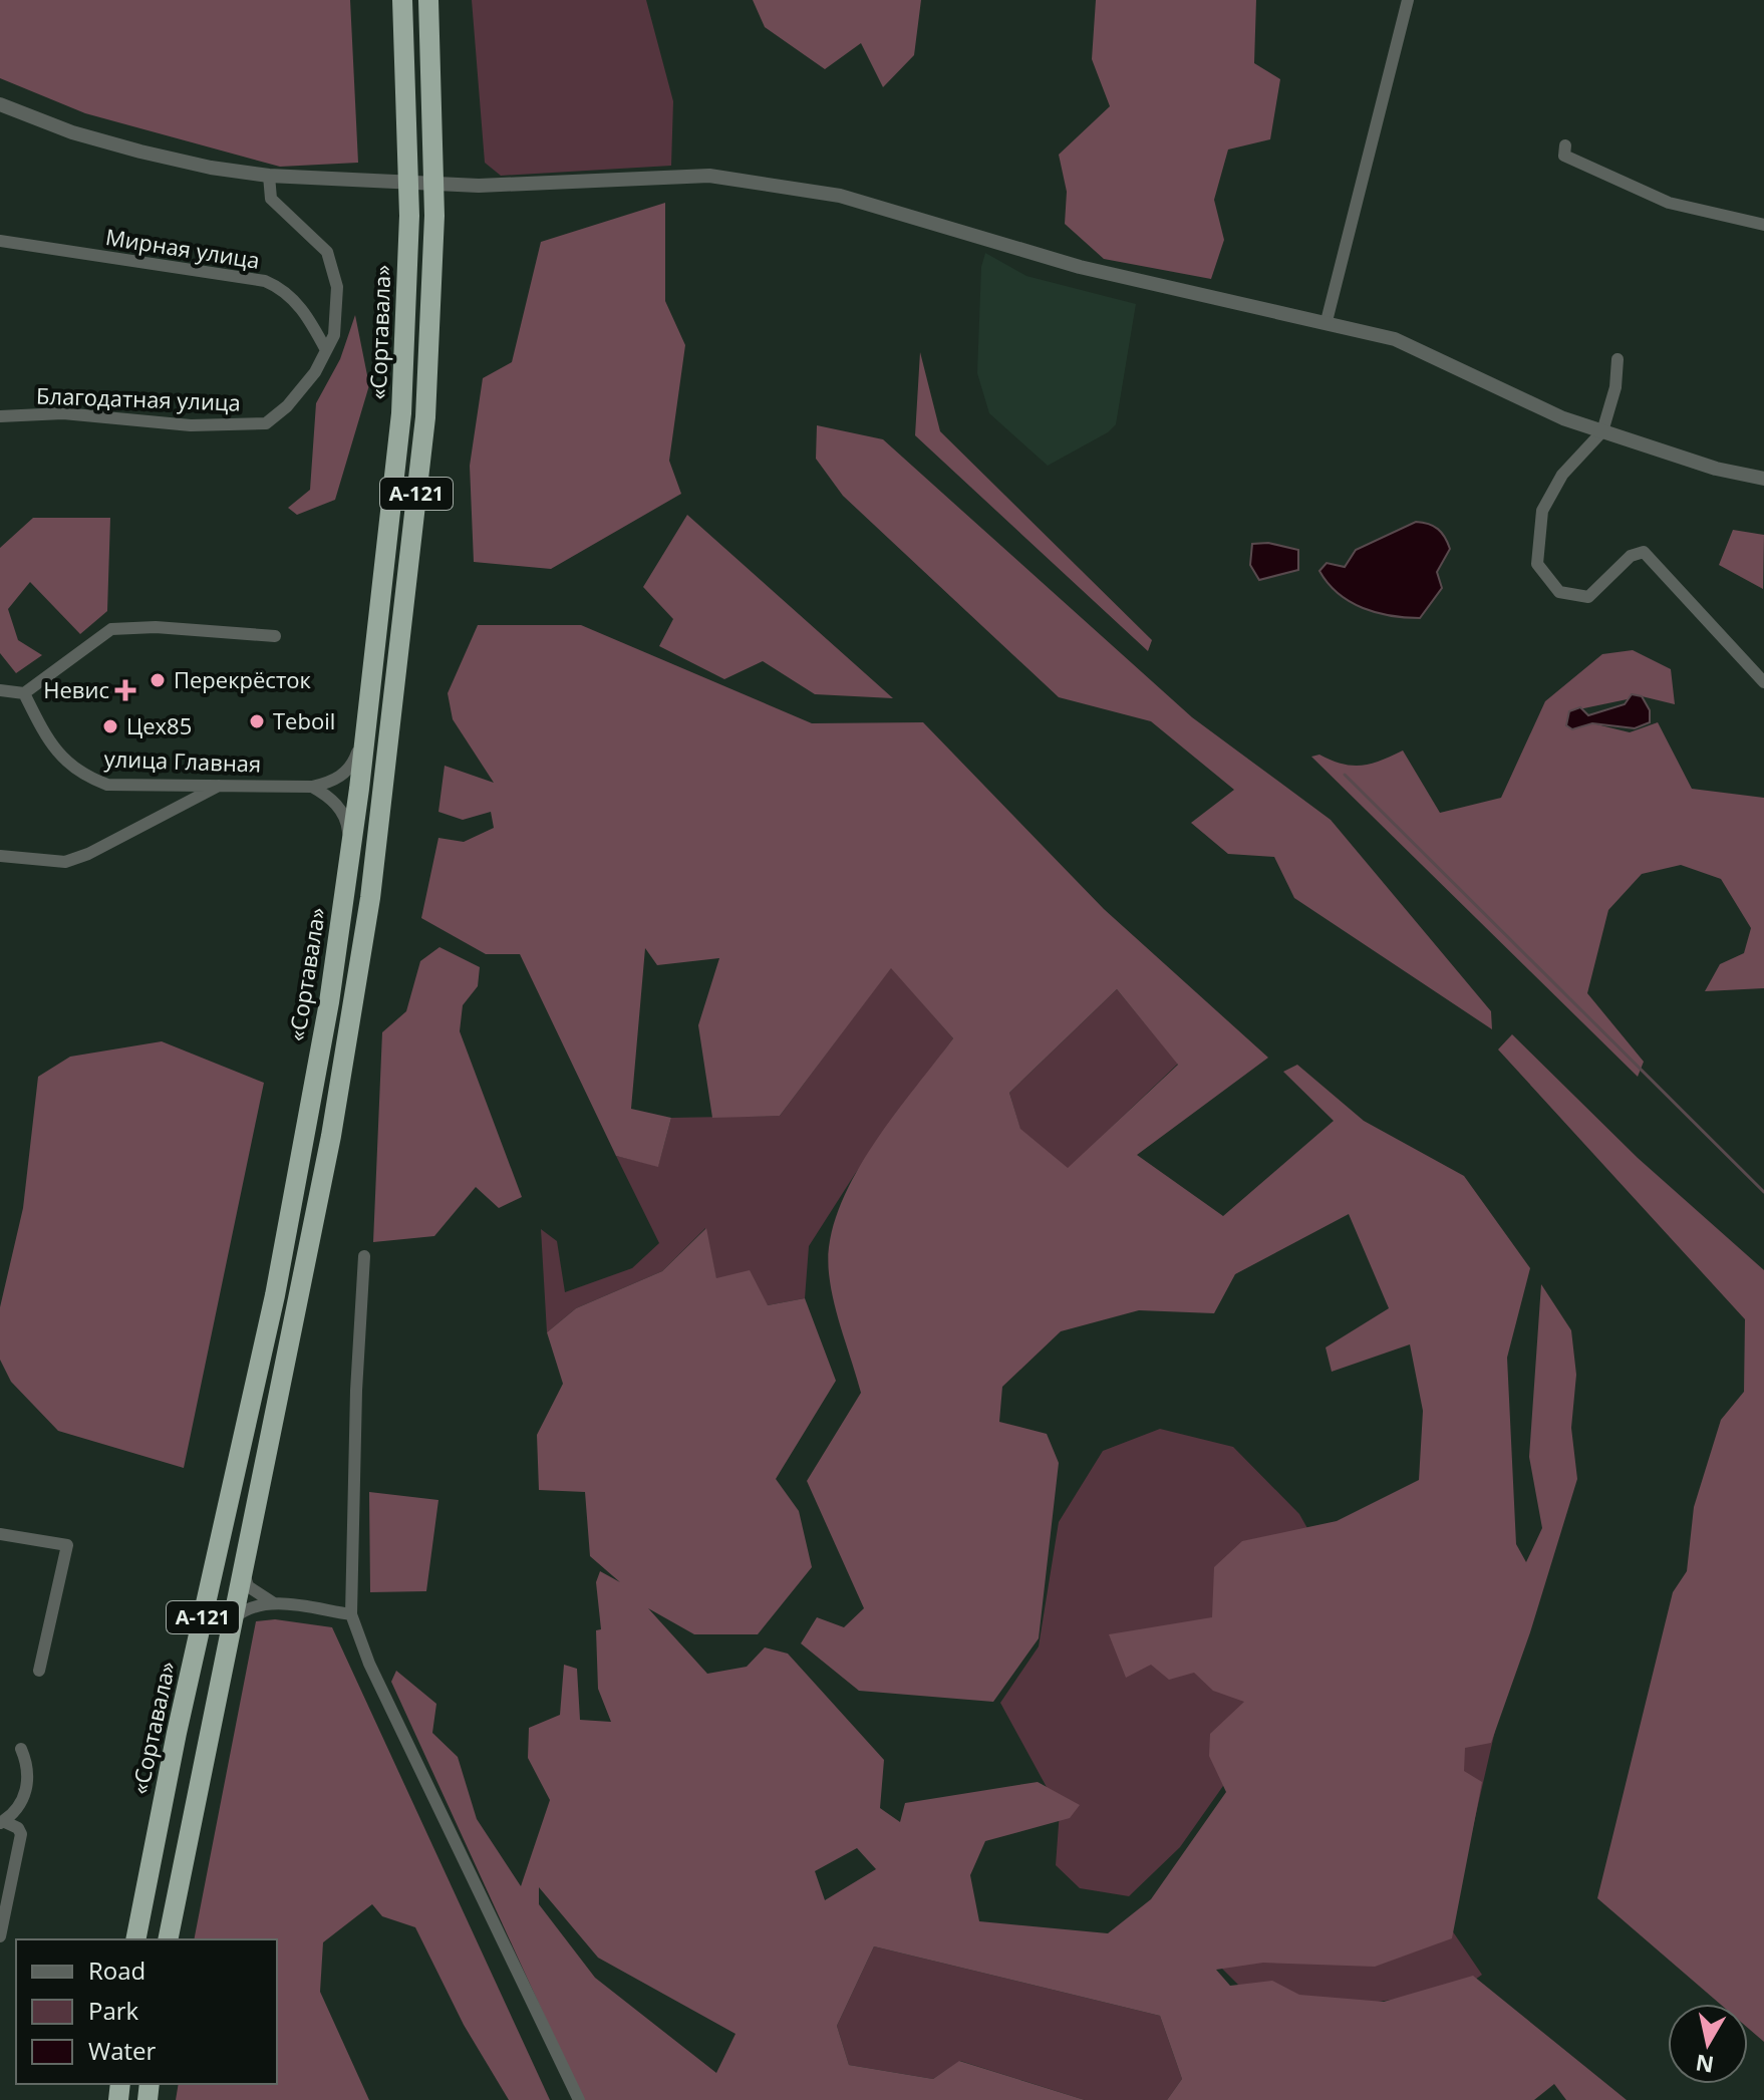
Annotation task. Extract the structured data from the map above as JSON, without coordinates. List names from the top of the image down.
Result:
{
  "streets": {
    "highway": ["«Сортавала»", "А-121"],
    "street": ["Мирная улица", "Благодатная улица", "улица Главная"]
  },
  "crossings": [
    ["Мирная улица", "Благодатная улица"]
  ],
  "places": {
    "other": ["Перекрёсток", "Teboil", "Цех85"],
    "health": ["Невис"]
  },
  "legend": ["Road", "Park", "Water"],
  "north": "bottom"
}
